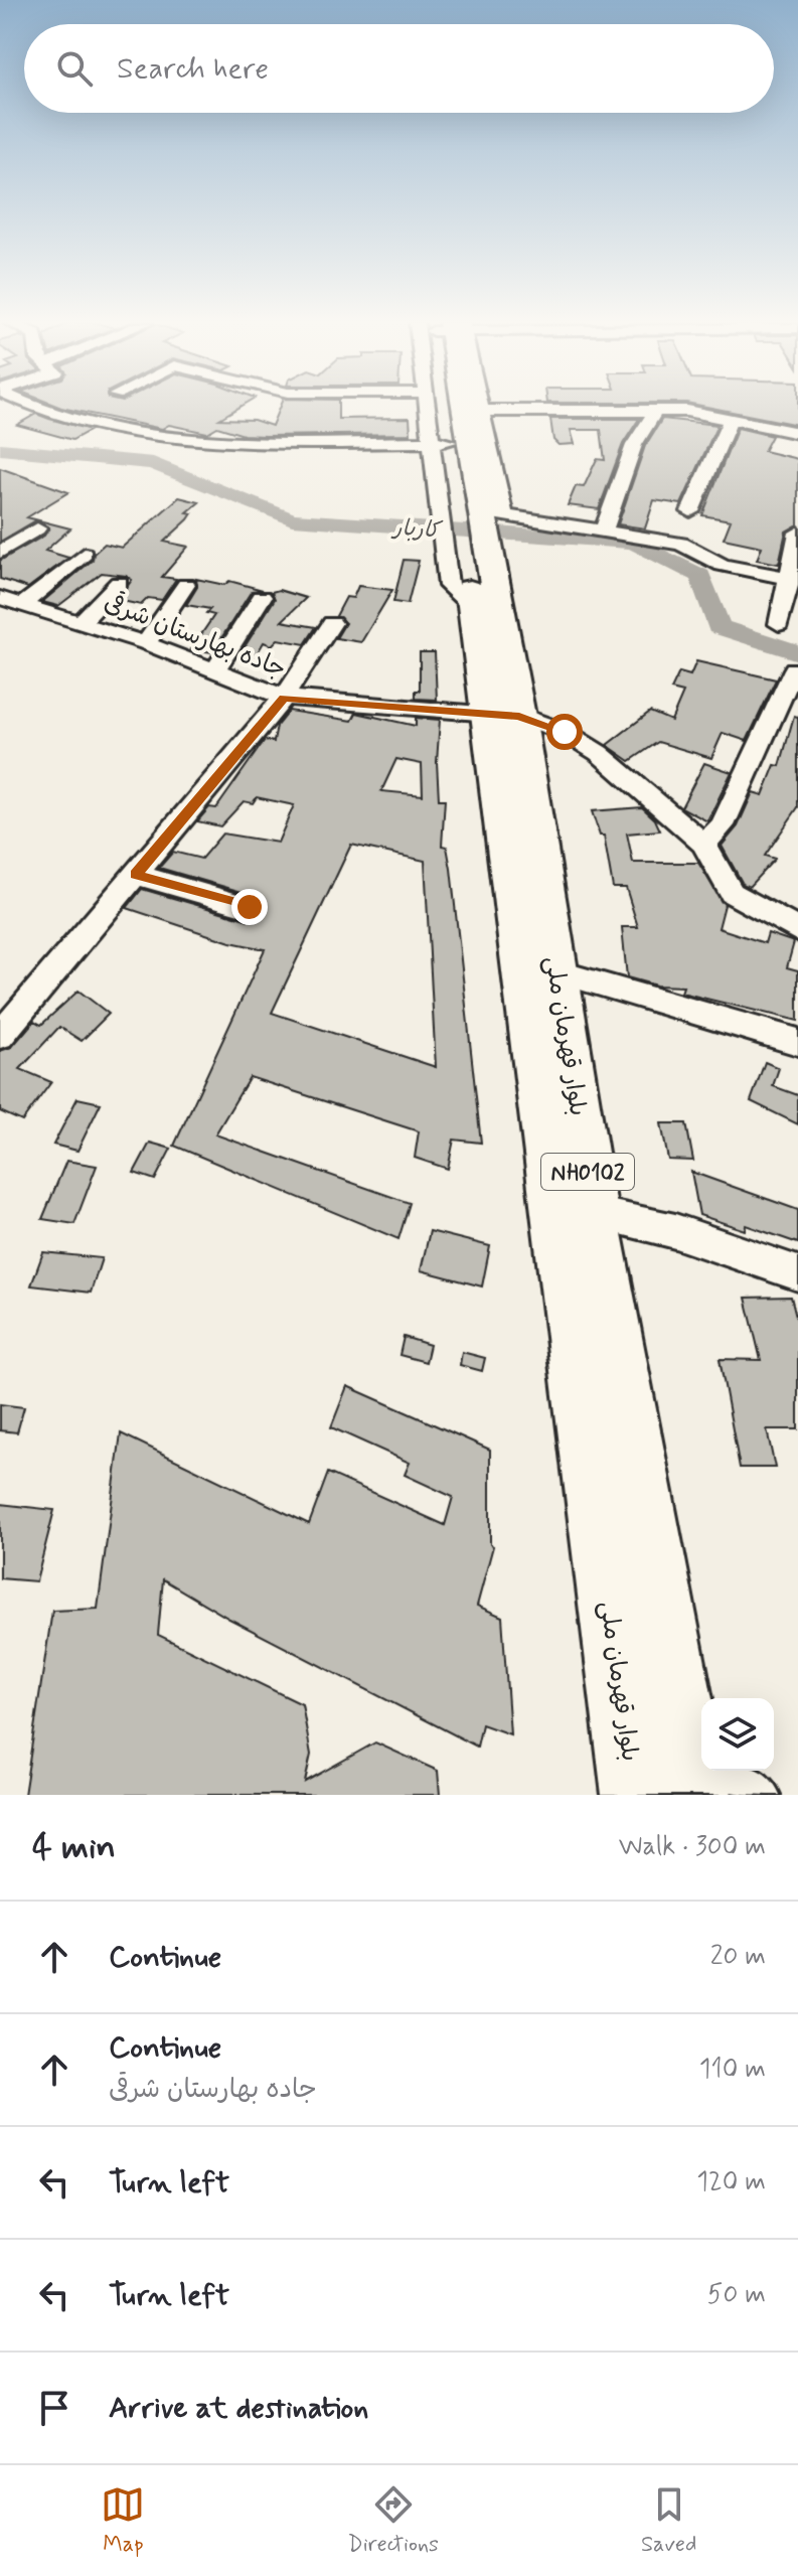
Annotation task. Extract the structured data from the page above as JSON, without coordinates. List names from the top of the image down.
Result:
{
  "streets": {
    "highway": ["بلوار قهرمان ملی", "NH0102"],
    "street": ["جاده بهارستان شرقی"]
  },
  "crossings": [
    ["جاده بهارستان شرقی", "بلوار قهرمان ملی"]
  ],
  "water": ["کاربار"],
  "page": {
    "search": "Search here",
    "heading": ["4 min", "Walk · 300 m"],
    "list": [
      ["Continue", "20 m"],
      ["Continue", "جاده بهارستان شرقی", "110 m"],
      ["Turn left", "120 m"],
      ["Turn left", "50 m"],
      "Arrive at destination"
    ],
    "nav": ["Map", "Directions", "Saved"]
  }
}
